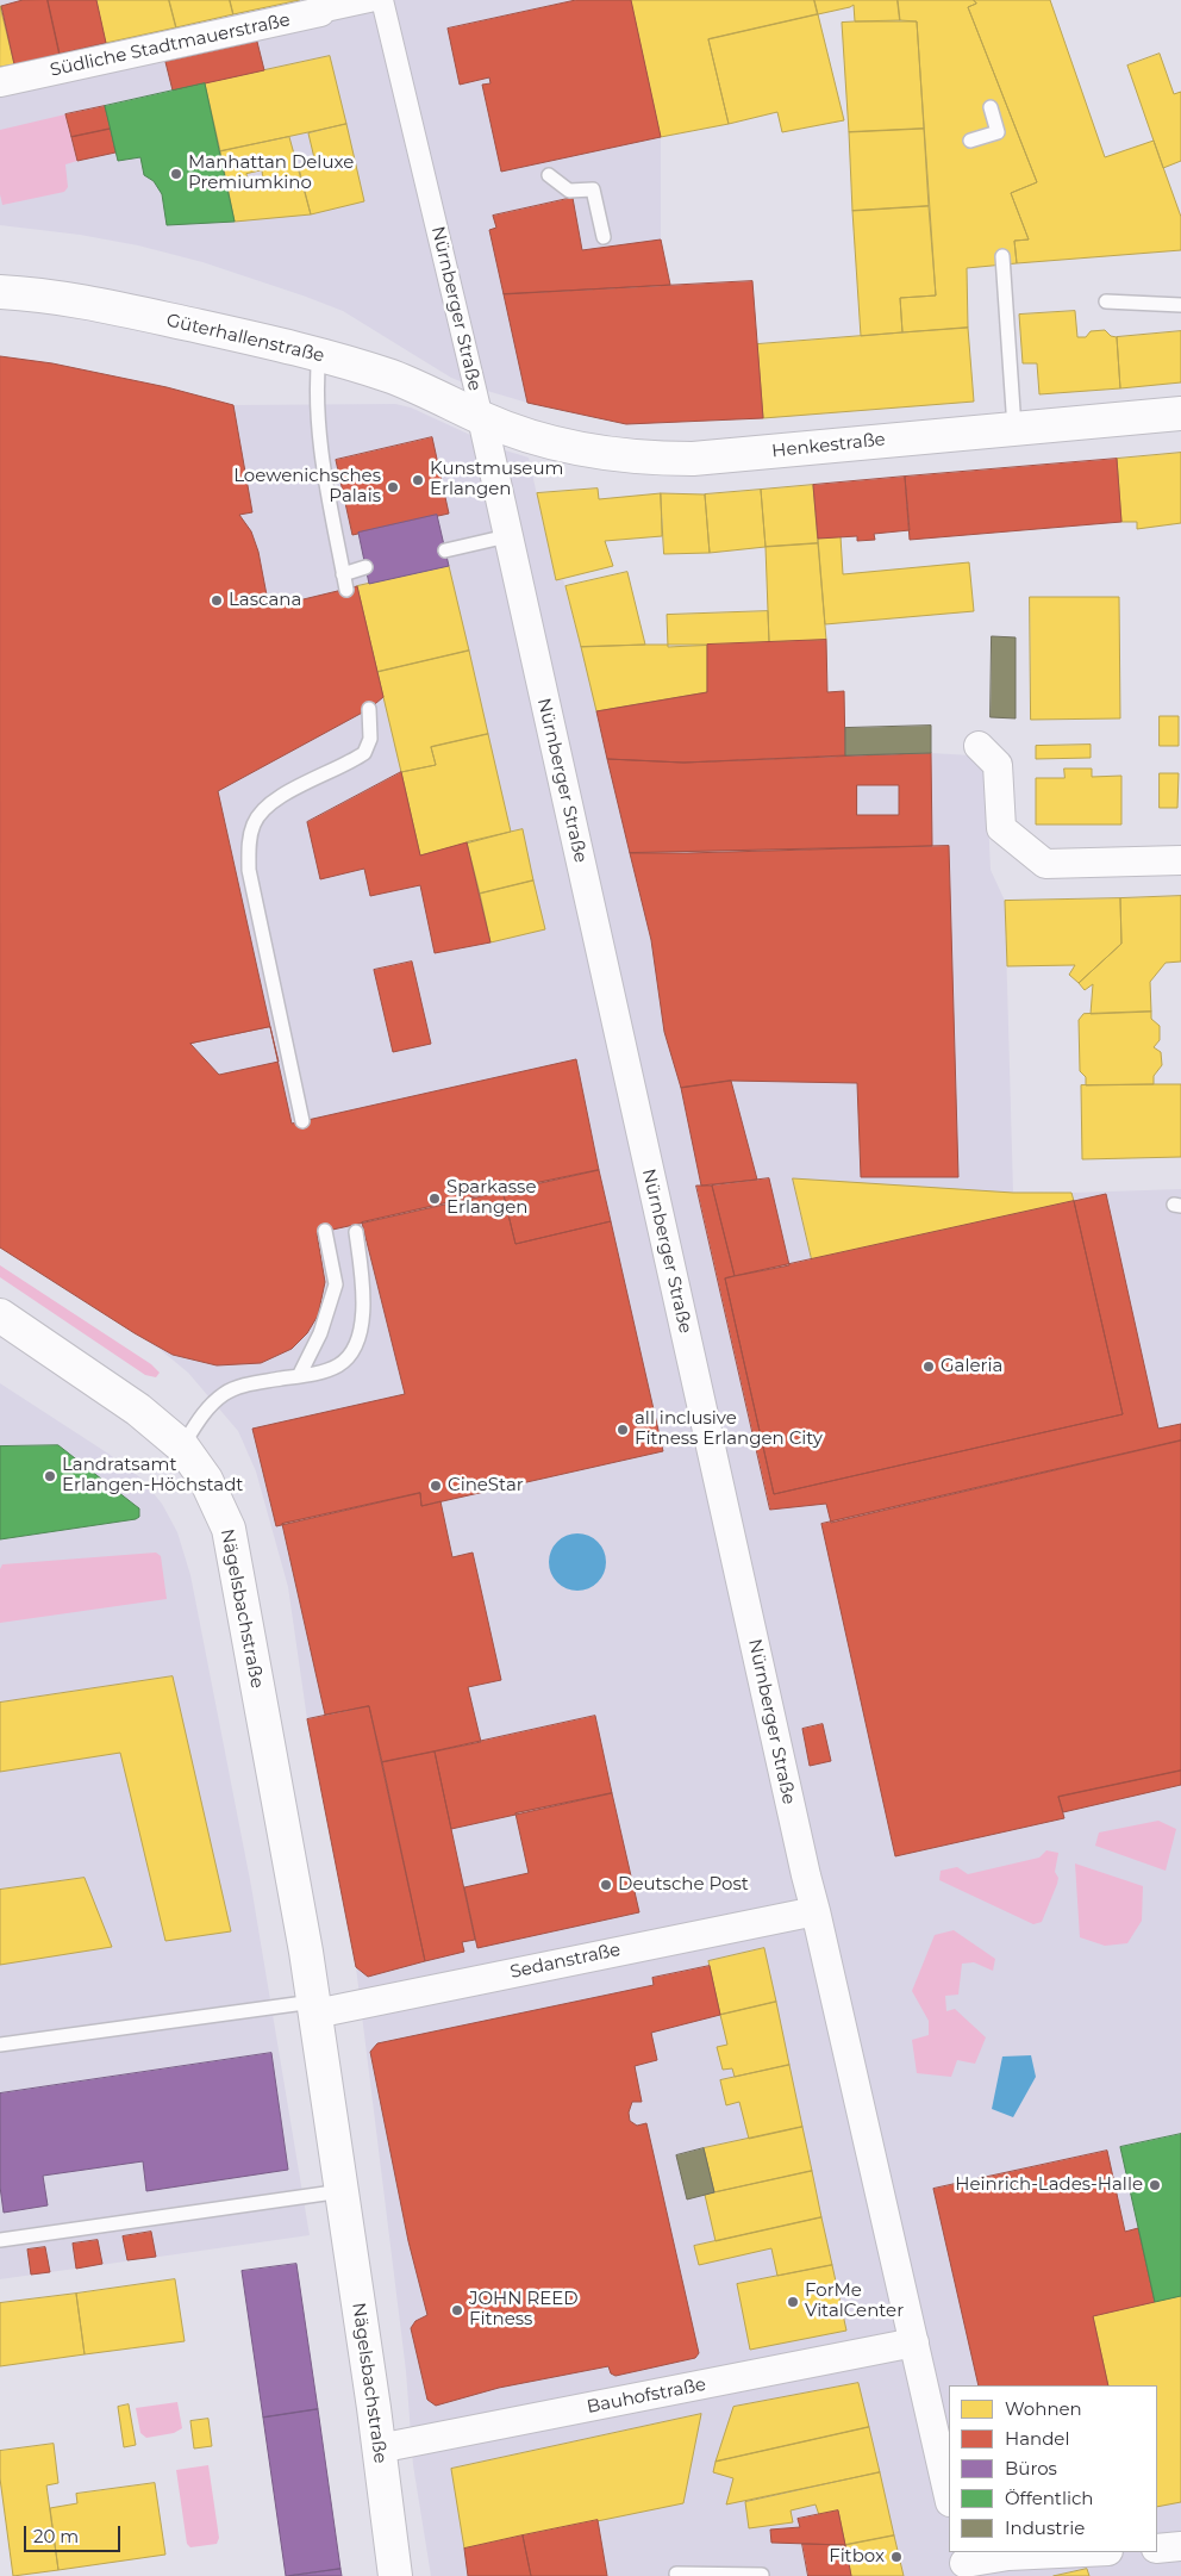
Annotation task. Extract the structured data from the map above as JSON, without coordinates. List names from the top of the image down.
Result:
{
  "streets": {
    "street": [
      "Südliche Stadtmauerstraße",
      "Nürnberger Straße",
      "Güterhallenstraße",
      "Henkestraße",
      "Nägelsbachstraße",
      "Sedanstraße",
      "Bauhofstraße"
    ]
  },
  "crossings": [
    ["Nürnberger Straße", "Güterhallenstraße"],
    ["Nürnberger Straße", "Henkestraße"],
    ["Nürnberger Straße", "Sedanstraße"],
    ["Nürnberger Straße", "Bauhofstraße"],
    ["Güterhallenstraße", "Henkestraße"],
    ["Nägelsbachstraße", "Sedanstraße"],
    ["Nägelsbachstraße", "Bauhofstraße"]
  ],
  "places": [
    "Manhattan Deluxe Premiumkino",
    "Kunstmuseum Erlangen",
    "Loewenichsches Palais",
    "Lascana",
    "Sparkasse Erlangen",
    "Galeria",
    "all inclusive Fitness Erlangen City",
    "Landratsamt Erlangen-Höchstadt",
    "CineStar",
    "Deutsche Post",
    "Heinrich-Lades-Halle",
    "ForMe VitalCenter",
    "JOHN REED Fitness",
    "Fitbox"
  ],
  "legend": [
    "Wohnen",
    "Handel",
    "Büros",
    "Öffentlich",
    "Industrie"
  ],
  "scale_bar": "20 m"
}
